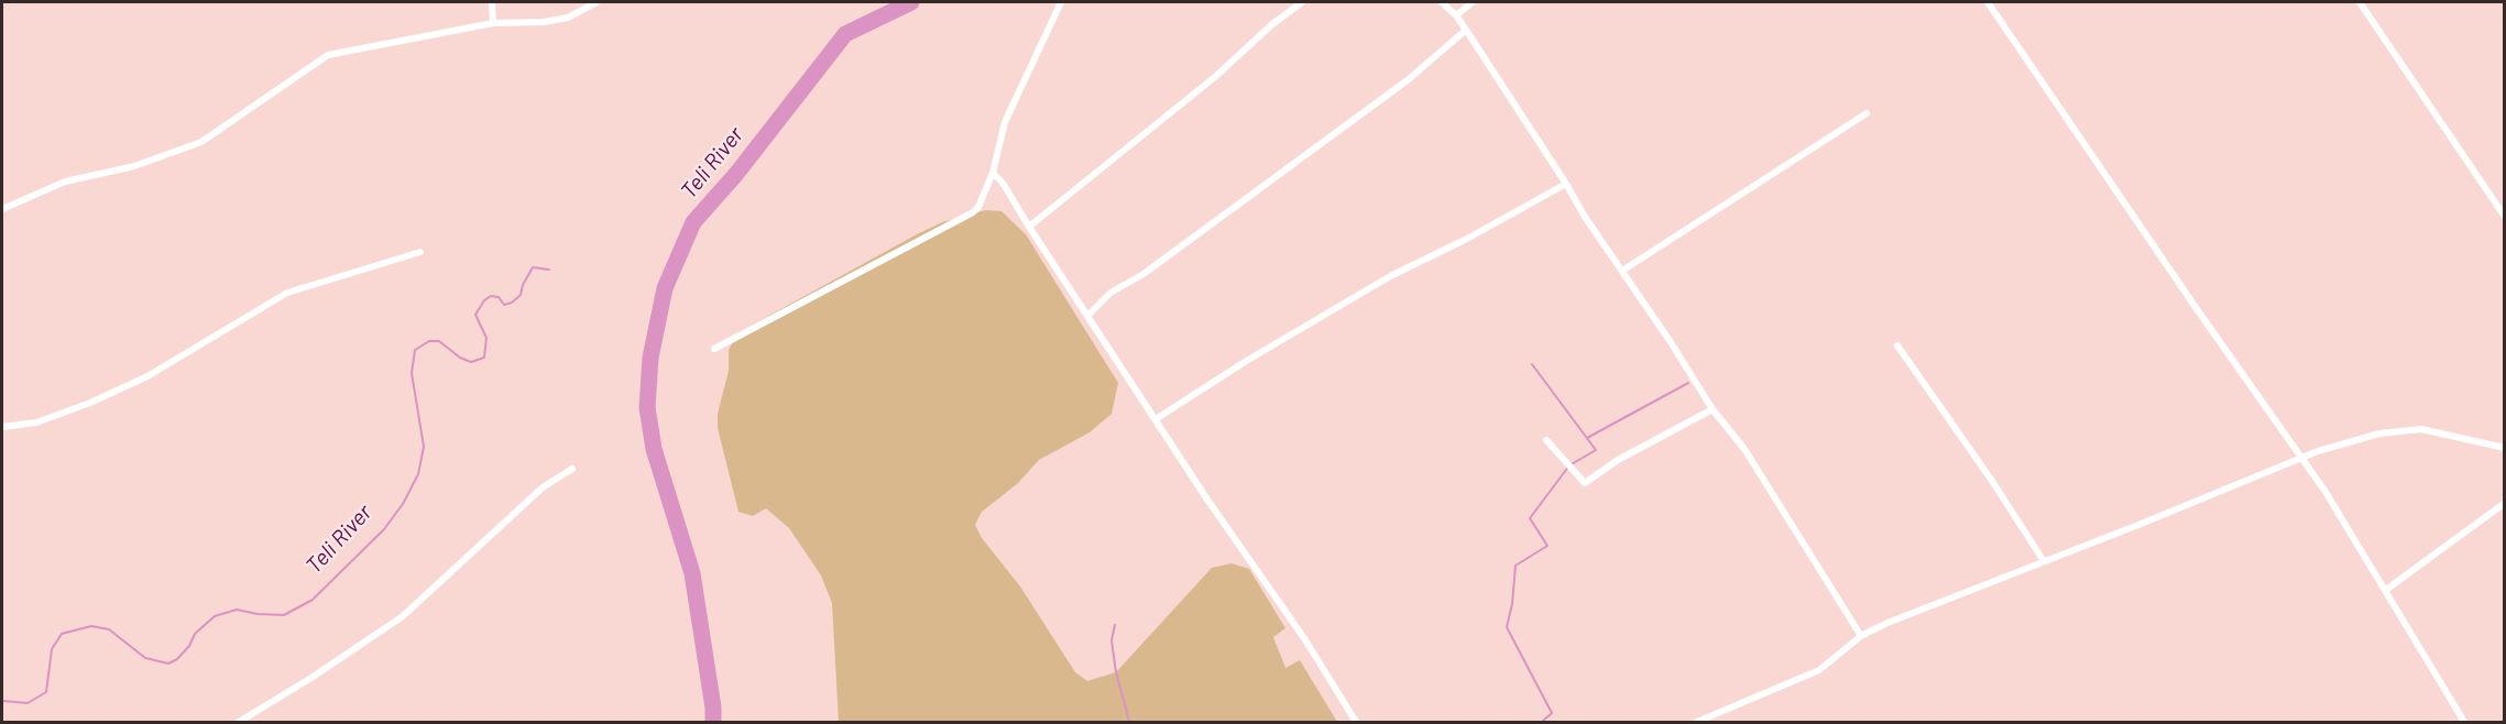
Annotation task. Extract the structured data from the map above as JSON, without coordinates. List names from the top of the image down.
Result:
{
  "water": ["Teli River"]
}
